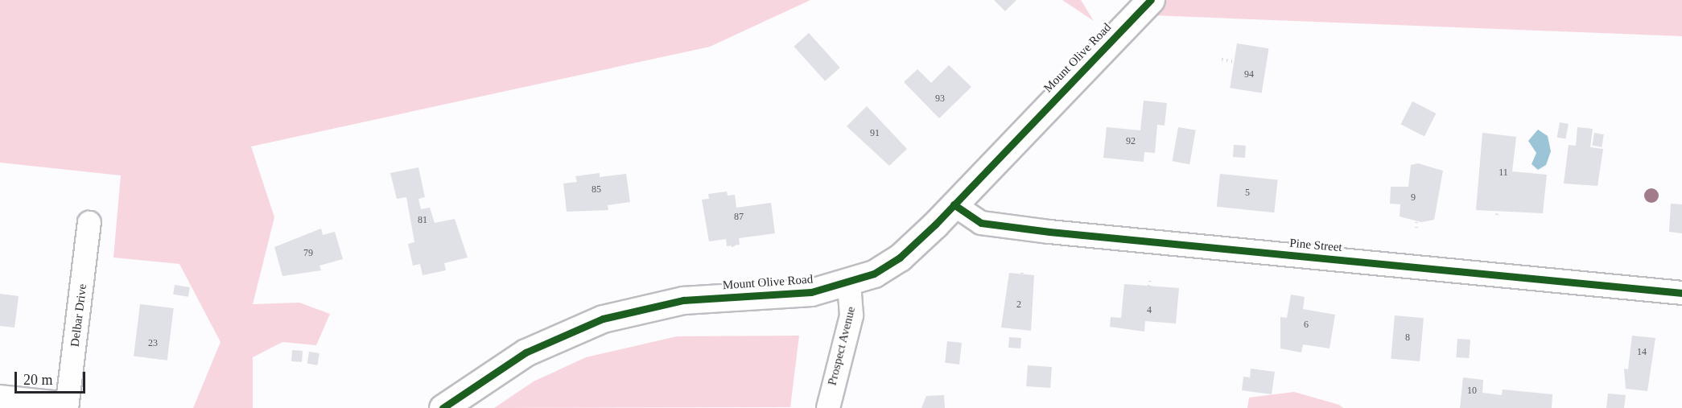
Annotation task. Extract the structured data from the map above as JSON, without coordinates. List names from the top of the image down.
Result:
{
  "streets": {
    "street": [
      "Mount Olive Road",
      "Pine Street",
      "Delbar Drive",
      "Prospect Avenue"
    ]
  },
  "crossings": [
    ["Mount Olive Road", "Pine Street"],
    ["Mount Olive Road", "Prospect Avenue"]
  ],
  "house_numbers": [
    "94",
    "93",
    "91",
    "92",
    "11",
    "85",
    "5",
    "9",
    "87",
    "81",
    "79",
    "2",
    "4",
    "6",
    "8",
    "23",
    "14",
    "10"
  ],
  "scale_bar": "20 m"
}
